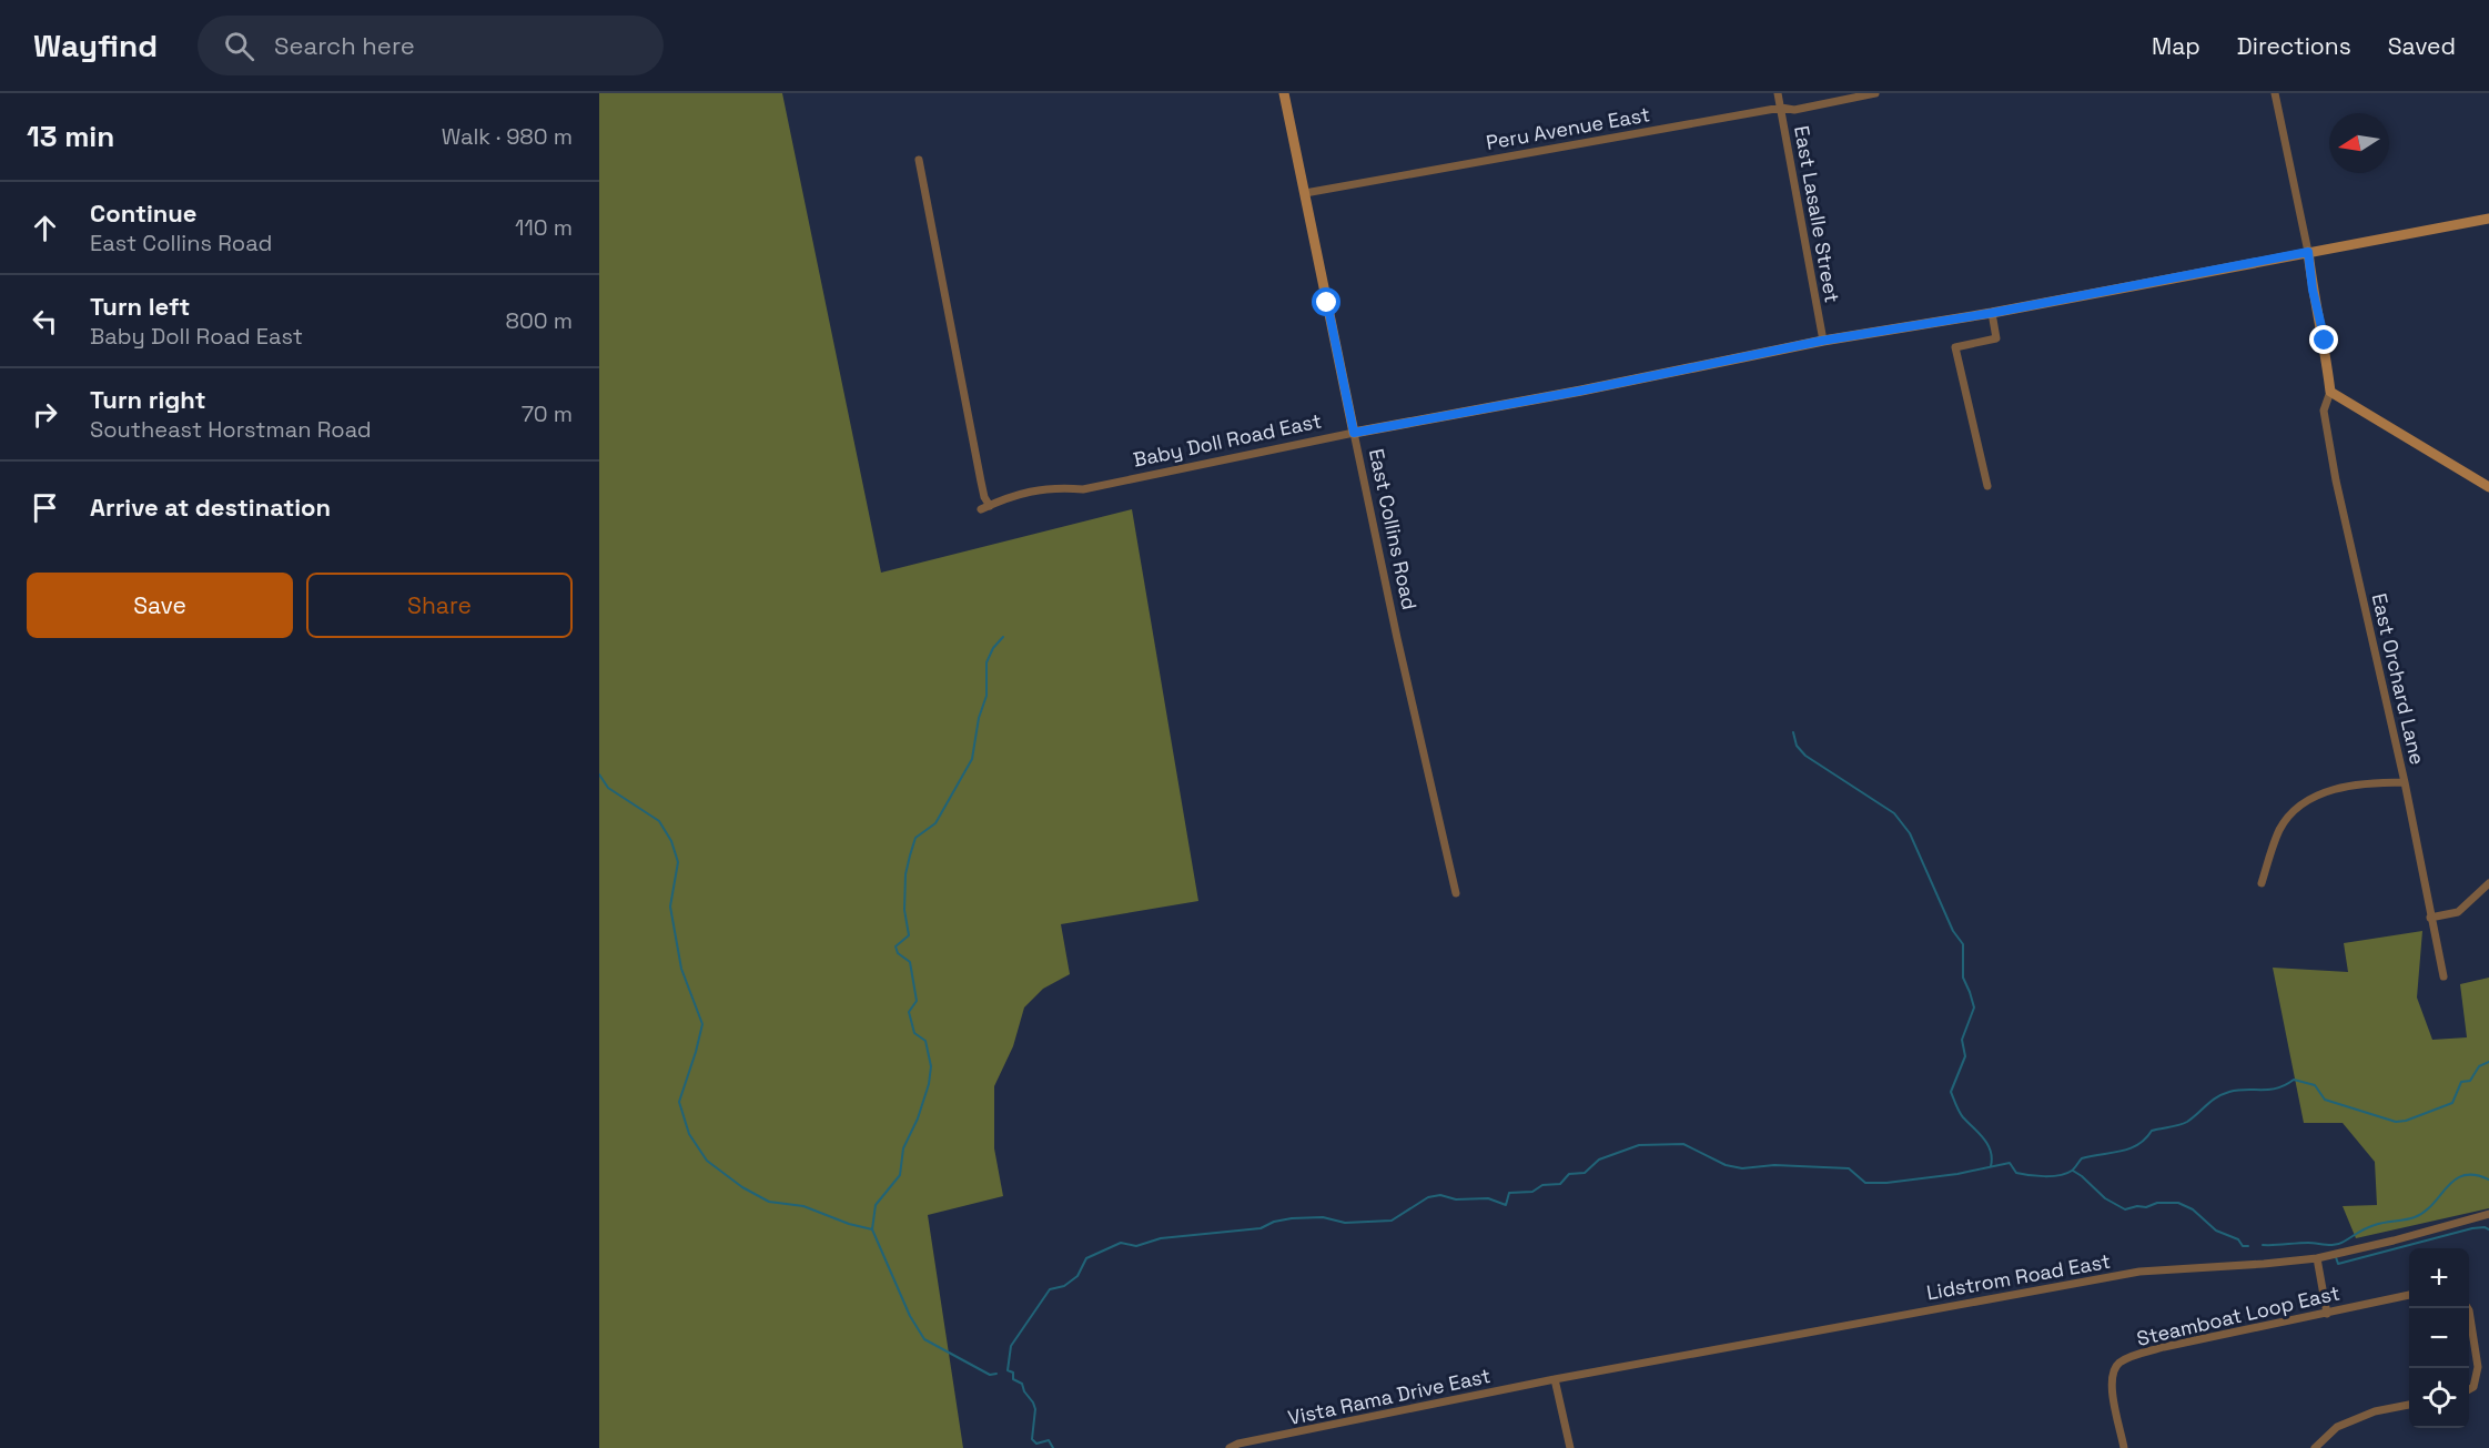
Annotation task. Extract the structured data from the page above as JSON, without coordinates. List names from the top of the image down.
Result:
{
  "streets": {
    "street": [
      "Peru Avenue East",
      "East Lasalle Street",
      "Baby Doll Road East",
      "East Collins Road",
      "East Orchard Lane",
      "Lidstrom Road East",
      "Steamboat Loop East",
      "Vista Rama Drive East"
    ]
  },
  "crossings": [
    ["Peru Avenue East", "East Lasalle Street"],
    ["Peru Avenue East", "East Collins Road"],
    ["East Lasalle Street", "Baby Doll Road East"],
    ["Baby Doll Road East", "East Collins Road"],
    ["Lidstrom Road East", "Vista Rama Drive East"]
  ],
  "north": "left",
  "page": {
    "header": "Wayfind",
    "search": "Search here",
    "nav": ["Map", "Directions", "Saved"],
    "heading": ["13 min", "Walk · 980 m"],
    "list": [
      ["Continue", "East Collins Road", "110 m"],
      ["Turn left", "Baby Doll Road East", "800 m"],
      ["Turn right", "Southeast Horstman Road", "70 m"],
      "Arrive at destination"
    ],
    "buttons": ["Save", "Share"],
    "map_buttons": ["+", "−"]
  }
}
